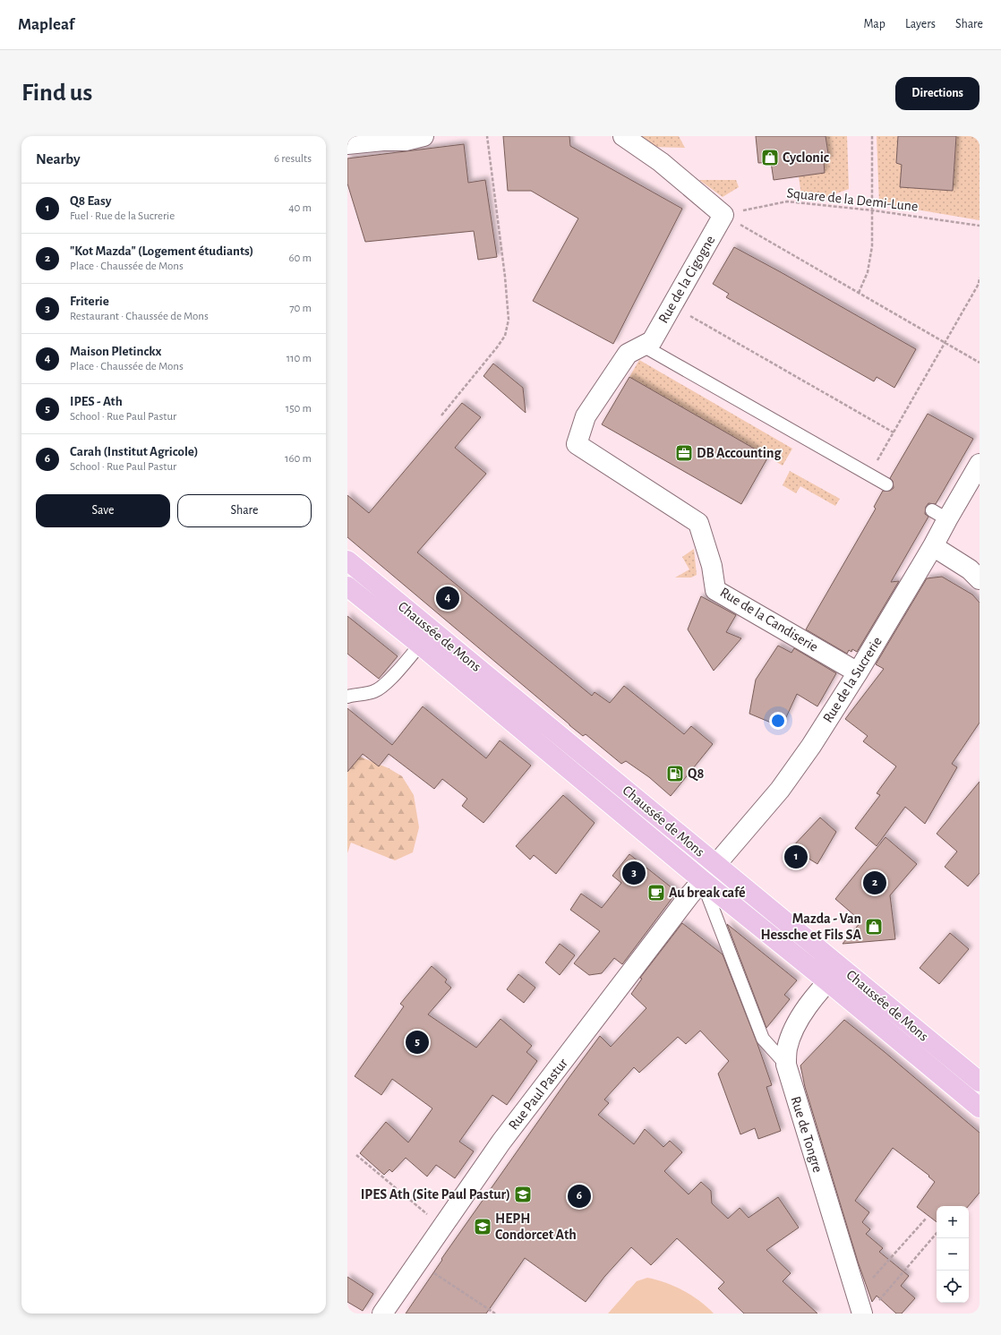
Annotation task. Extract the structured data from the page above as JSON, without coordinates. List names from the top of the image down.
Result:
{
  "streets": {
    "main road": ["Chaussée de Mons"],
    "street": [
      "Rue de la Cigogne",
      "Rue de la Candiserie",
      "Rue de la Sucrerie",
      "Rue Paul Pastur",
      "Rue de Tongre"
    ],
    "path": ["Square de la Demi-Lune"]
  },
  "crossings": [
    ["Square de la Demi-Lune", "Rue de la Cigogne"],
    ["Rue de la Cigogne", "Rue de la Candiserie"],
    ["Rue de la Candiserie", "Rue de la Sucrerie"],
    ["Chaussée de Mons", "Rue de la Sucrerie"],
    ["Chaussée de Mons", "Rue Paul Pastur"],
    ["Chaussée de Mons", "Rue de Tongre"],
    ["Rue de la Sucrerie", "Rue Paul Pastur"]
  ],
  "places": {
    "shop": ["Cyclonic", "Mazda - Van Hessche et Fils SA"],
    "office": ["DB Accounting"],
    "fuel station": ["Q8"],
    "cafe": ["Au break café"],
    "school or university": ["IPES Ath (Site Paul Pastur)", "HEPH Condorcet Ath"]
  },
  "page": {
    "header": "Mapleaf",
    "nav": ["Map", "Layers", "Share"],
    "buttons": [
      "Directions",
      ["Save", "Share"]
    ],
    "title": "Find us",
    "heading": ["Nearby", "6 results"],
    "list": [
      {
        "mark": "1",
        "name": "Q8 Easy",
        "note": "Fuel · Rue de la Sucrerie",
        "value": "40 m"
      },
      {
        "mark": "2",
        "name": "\"Kot Mazda\" (Logement étudiants)",
        "note": "Place · Chaussée de Mons",
        "value": "60 m"
      },
      {
        "mark": "3",
        "name": "Friterie",
        "note": "Restaurant · Chaussée de Mons",
        "value": "70 m"
      },
      {
        "mark": "4",
        "name": "Maison Pletinckx",
        "note": "Place · Chaussée de Mons",
        "value": "110 m"
      },
      {
        "mark": "5",
        "name": "IPES - Ath",
        "note": "School · Rue Paul Pastur",
        "value": "150 m"
      },
      {
        "mark": "6",
        "name": "Carah (Institut Agricole)",
        "note": "School · Rue Paul Pastur",
        "value": "160 m"
      }
    ],
    "pins": [
      "4",
      "1",
      "3",
      "2",
      "5",
      "6"
    ],
    "map_buttons": ["+", "−"]
  }
}
